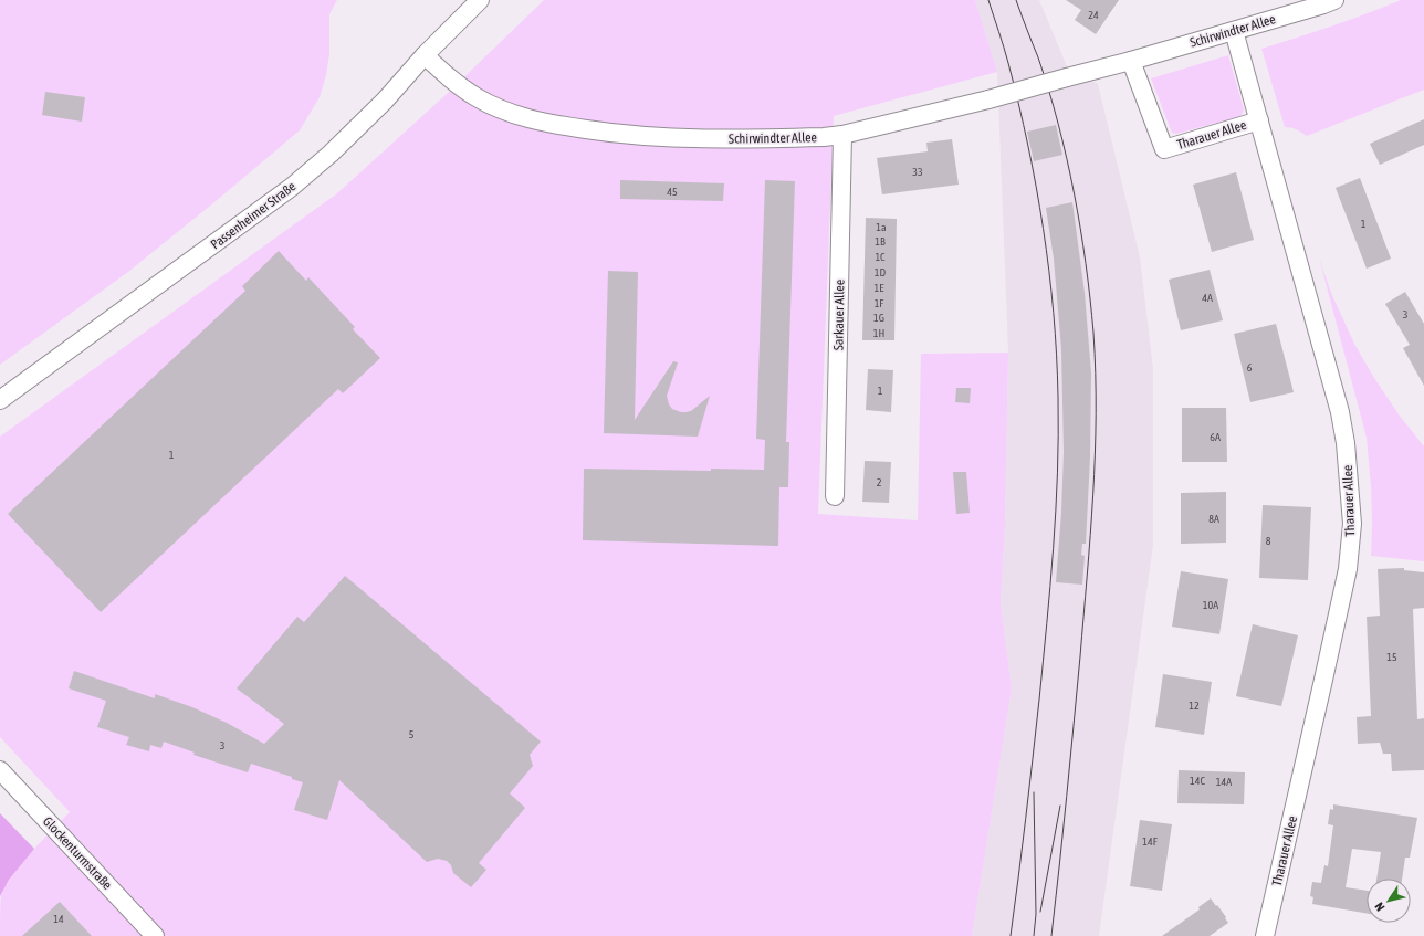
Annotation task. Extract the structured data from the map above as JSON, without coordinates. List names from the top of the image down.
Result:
{
  "streets": {
    "street": [
      "Schirwindter Allee",
      "Tharauer Allee",
      "Passenheimer Straße",
      "Sarkauer Allee",
      "Glockenturmstraße"
    ]
  },
  "crossings": [
    ["Schirwindter Allee", "Tharauer Allee"],
    ["Schirwindter Allee", "Passenheimer Straße"],
    ["Schirwindter Allee", "Sarkauer Allee"]
  ],
  "house_numbers": [
    "24",
    "33",
    "45",
    "1",
    "1a",
    "1B",
    "1C",
    "1D",
    "1E",
    "4A",
    "1F",
    "3",
    "1G",
    "1H",
    "6",
    "1",
    "6A",
    "1",
    "2",
    "8A",
    "8",
    "10A",
    "15",
    "12",
    "5",
    "3",
    "14C",
    "14A",
    "14F",
    "14"
  ],
  "north": "bottom left"
}
